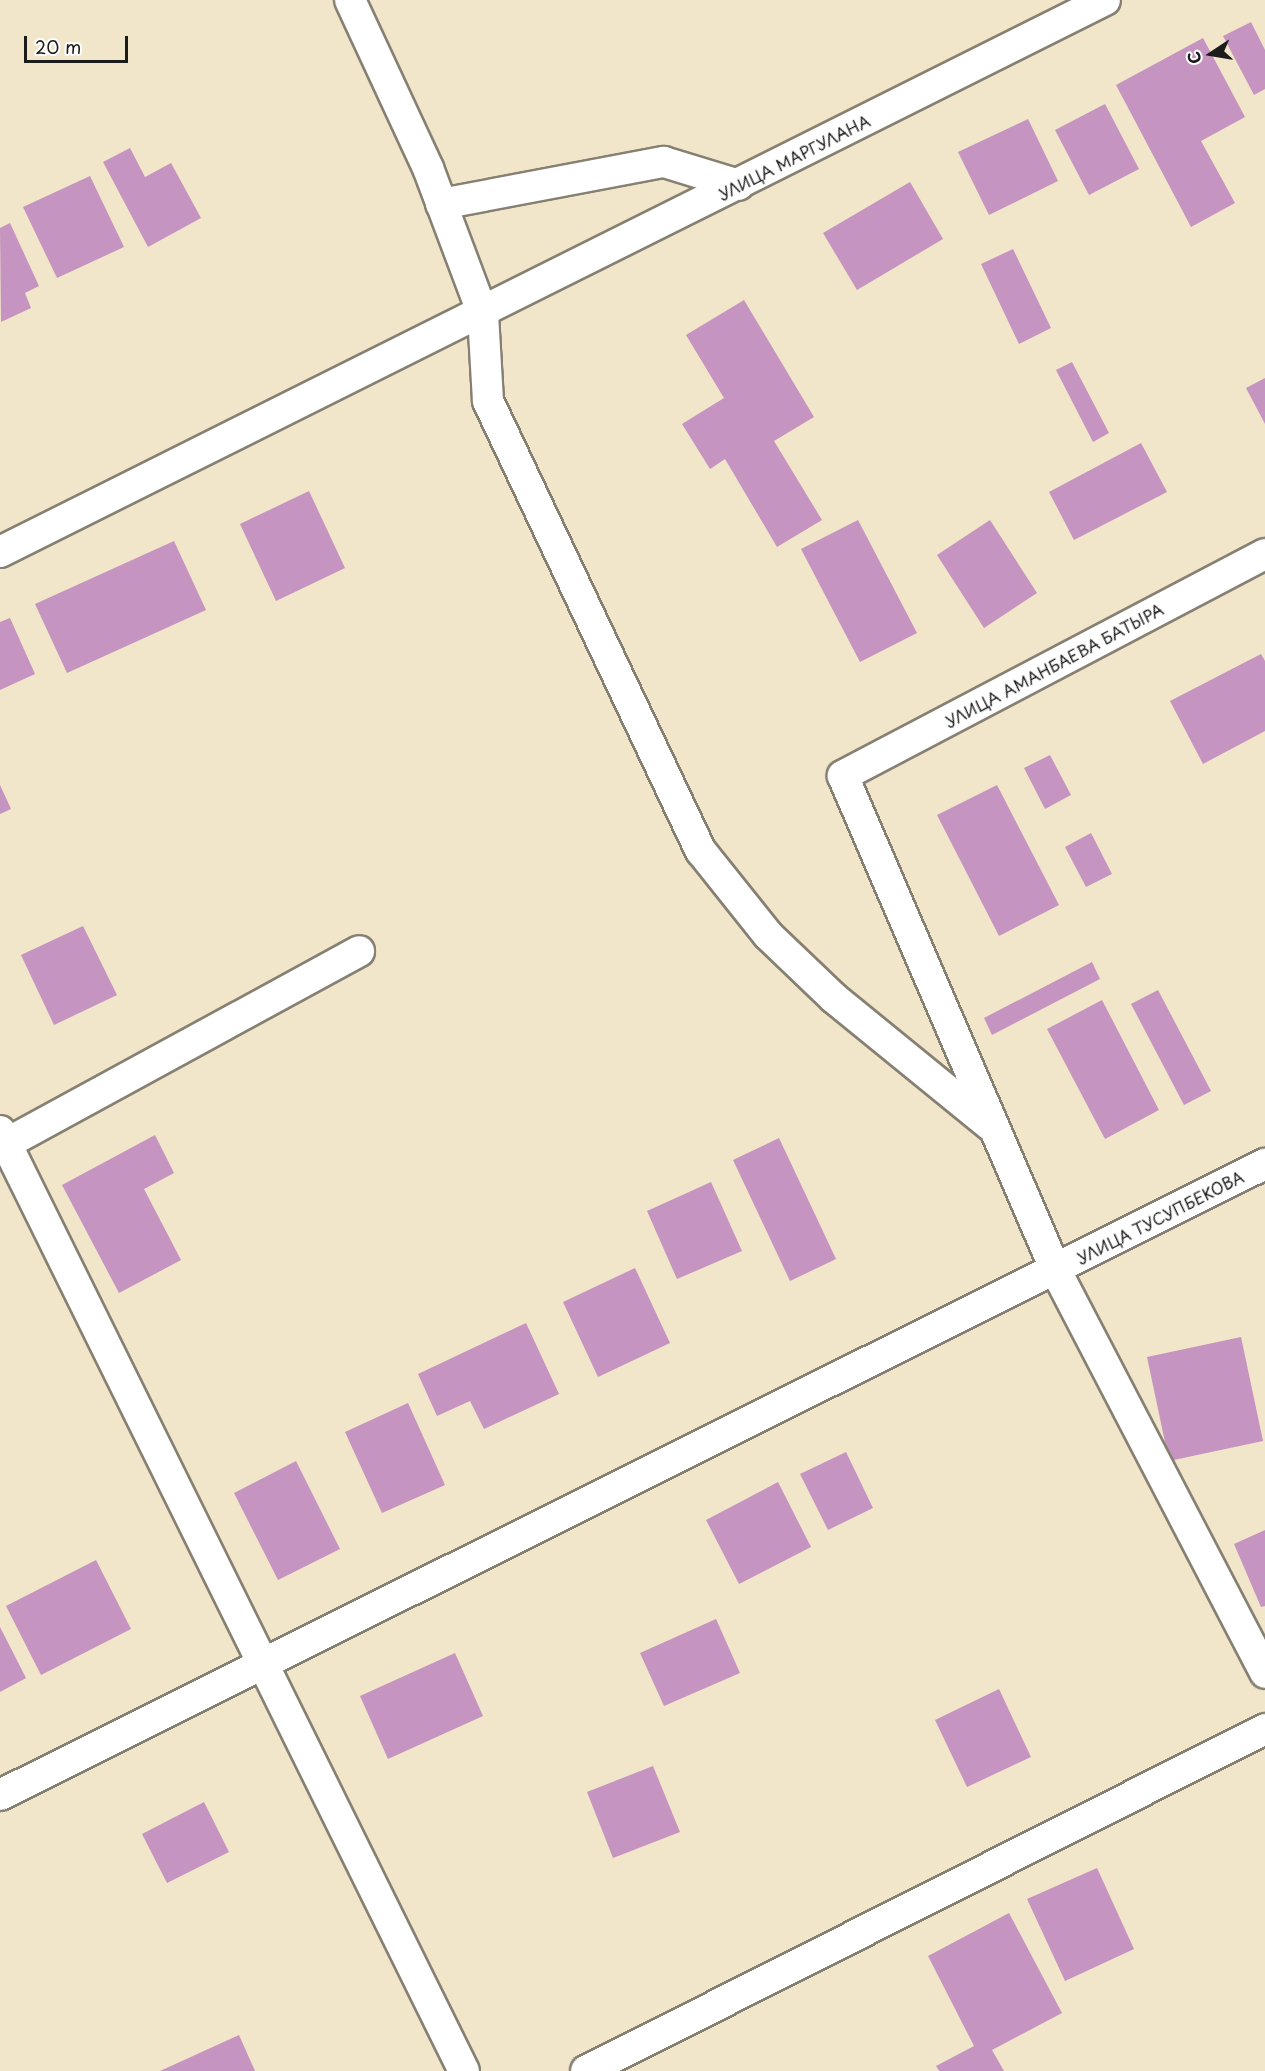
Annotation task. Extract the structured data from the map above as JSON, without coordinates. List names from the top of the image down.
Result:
{
  "streets": {
    "street": ["УЛИЦА МАРГУЛАНА", "УЛИЦА АМАНБАЕВА БАТЫРА", "УЛИЦА ТУСУПБЕКОВА"]
  },
  "scale_bar": "20 m",
  "north": "left"
}
